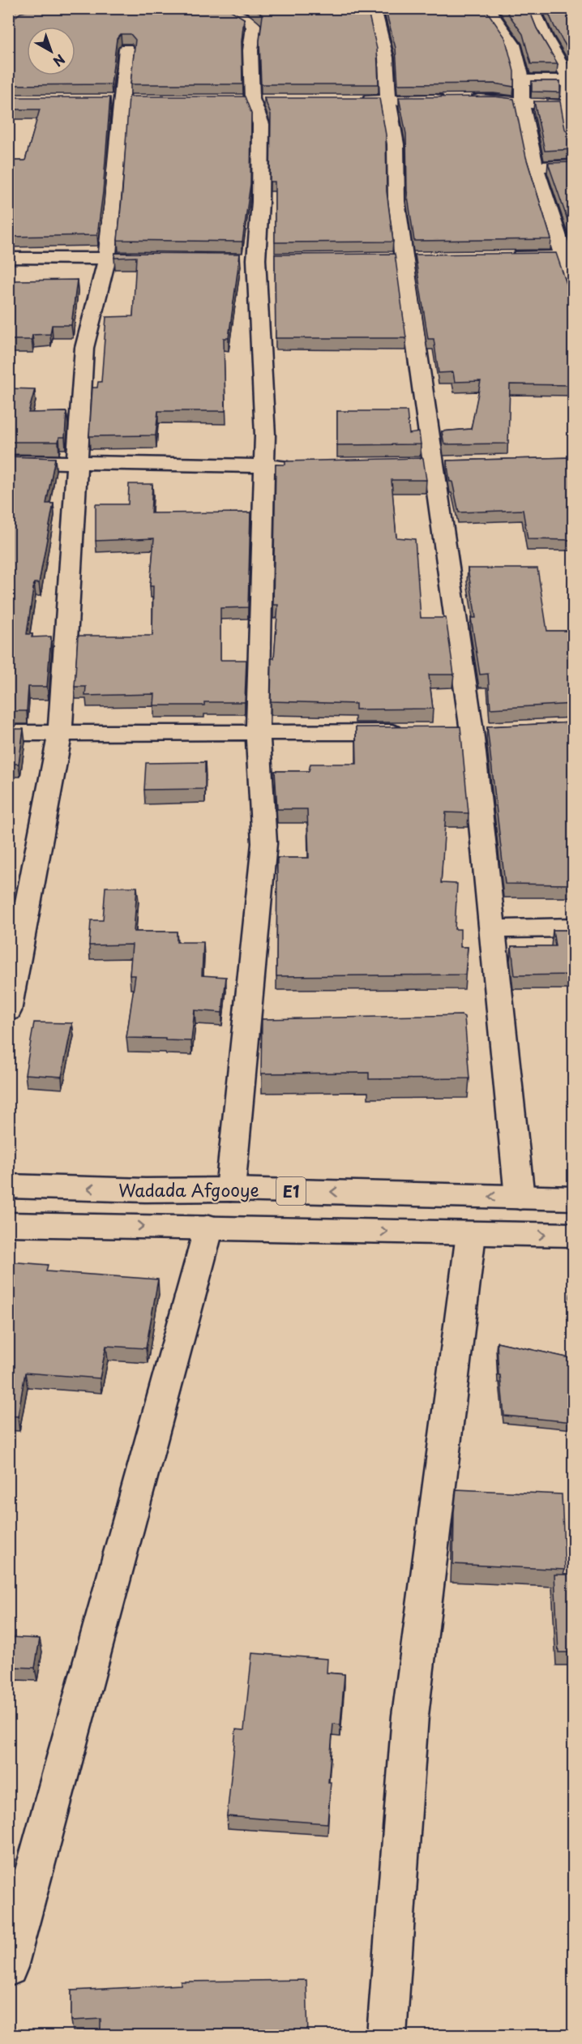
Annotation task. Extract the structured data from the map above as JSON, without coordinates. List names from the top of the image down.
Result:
{
  "streets": {
    "main road": ["Wadada Afgooye", "E1"]
  },
  "north": "bottom right"
}
